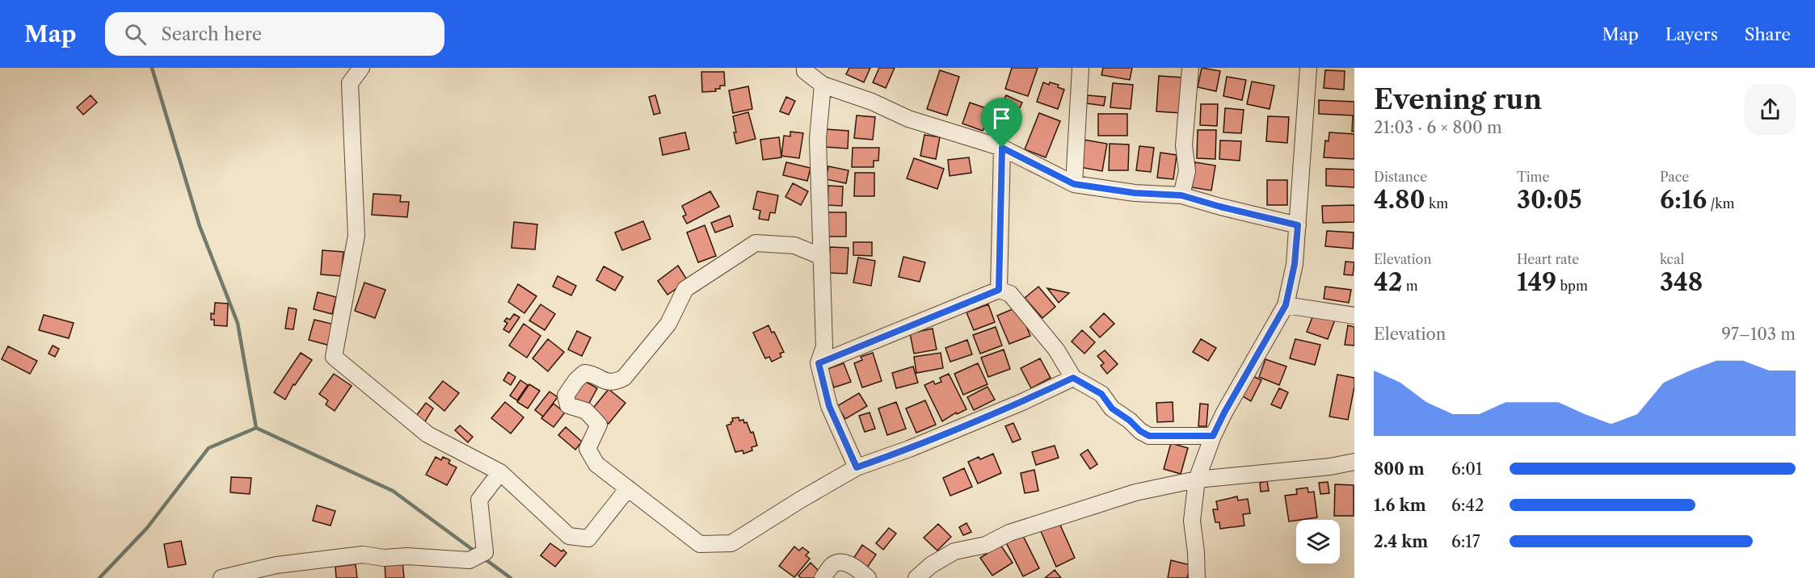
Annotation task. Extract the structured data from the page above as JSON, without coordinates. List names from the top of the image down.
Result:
{
  "page": {
    "header": "Map",
    "search": "Search here",
    "nav": ["Map", "Layers", "Share"],
    "heading": ["Evening run", "21:03 · 6 × 800 m"],
    "stats": [
      ["Distance", "4.80 km"],
      ["Time", "30:05"],
      ["Pace", "6:16 /km"],
      ["Elevation", "42 m"],
      ["Heart rate", "149 bpm"],
      ["kcal", "348"]
    ],
    "chart": ["Elevation", "97–103 m"],
    "list": [
      {
        "name": "800 m",
        "note": "6:01"
      },
      {
        "name": "1.6 km",
        "note": "6:42"
      },
      {
        "name": "2.4 km",
        "note": "6:17"
      }
    ]
  }
}
